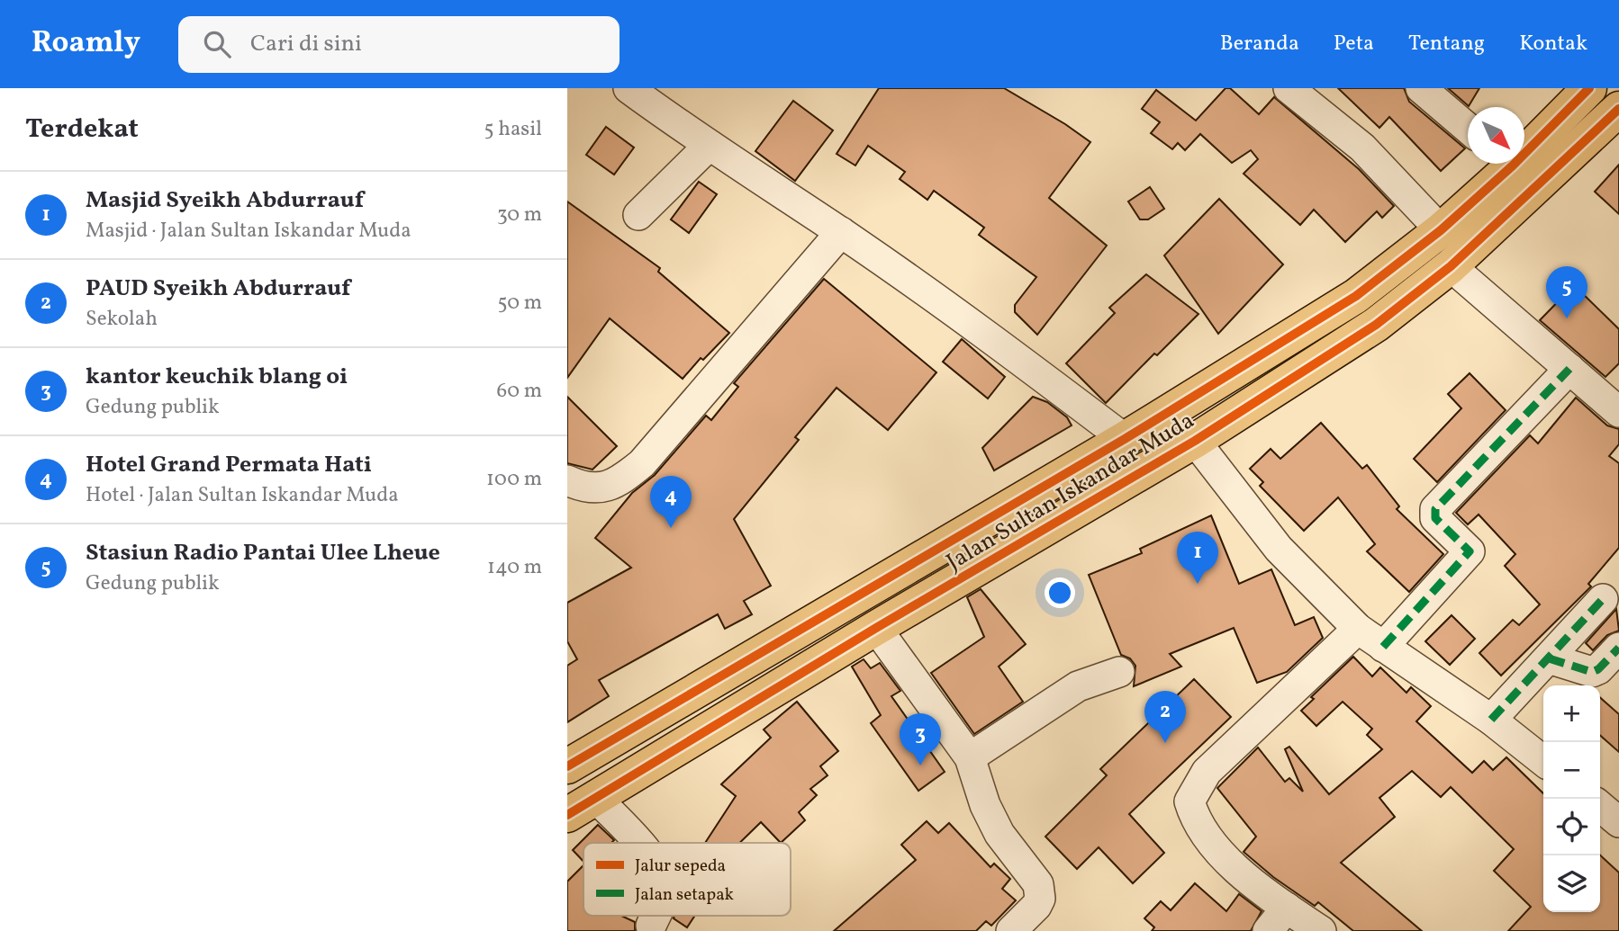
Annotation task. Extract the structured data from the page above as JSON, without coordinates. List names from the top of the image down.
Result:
{
  "streets": {
    "highway": ["Jalan Sultan Iskandar Muda"]
  },
  "legend": ["Jalur sepeda", "Jalan setapak"],
  "north": "bottom right",
  "page": {
    "header": "Roamly",
    "search": "Cari di sini",
    "nav": [
      "Beranda",
      "Peta",
      "Tentang",
      "Kontak"
    ],
    "heading": ["Terdekat", "5 hasil"],
    "list": [
      {
        "mark": "1",
        "name": "Masjid Syeikh Abdurrauf",
        "note": "Masjid · Jalan Sultan Iskandar Muda",
        "value": "30 m"
      },
      {
        "mark": "2",
        "name": "PAUD Syeikh Abdurrauf",
        "note": "Sekolah",
        "value": "50 m"
      },
      {
        "mark": "3",
        "name": "kantor keuchik blang oi",
        "note": "Gedung publik",
        "value": "60 m"
      },
      {
        "mark": "4",
        "name": "Hotel Grand Permata Hati",
        "note": "Hotel · Jalan Sultan Iskandar Muda",
        "value": "100 m"
      },
      {
        "mark": "5",
        "name": "Stasiun Radio Pantai Ulee Lheue",
        "note": "Gedung publik",
        "value": "140 m"
      }
    ],
    "pins": [
      "5",
      "4",
      "1",
      "2",
      "3"
    ],
    "map_buttons": ["+", "−"]
  }
}
